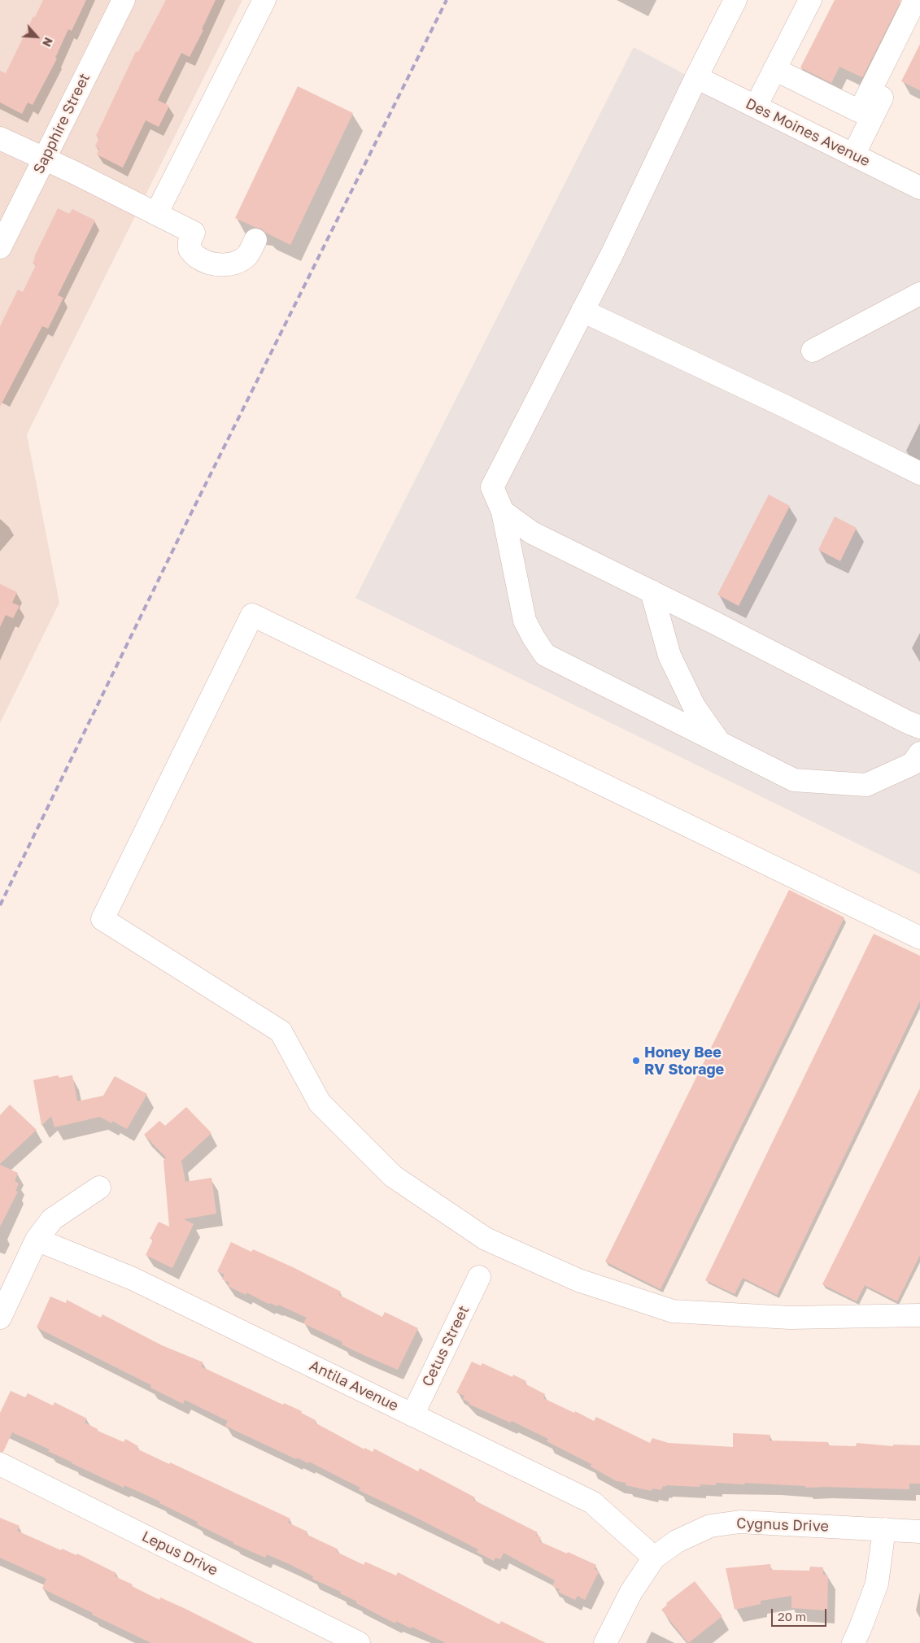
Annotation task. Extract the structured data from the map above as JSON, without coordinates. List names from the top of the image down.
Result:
{
  "streets": {
    "street": [
      "Sapphire Street",
      "Des Moines Avenue",
      "Cetus Street",
      "Antila Avenue",
      "Cygnus Drive",
      "Lepus Drive"
    ]
  },
  "crossings": [
    ["Cetus Street", "Antila Avenue"],
    ["Antila Avenue", "Cygnus Drive"]
  ],
  "places": ["Honey Bee RV Storage"],
  "scale_bar": "20 m",
  "north": "bottom right"
}
